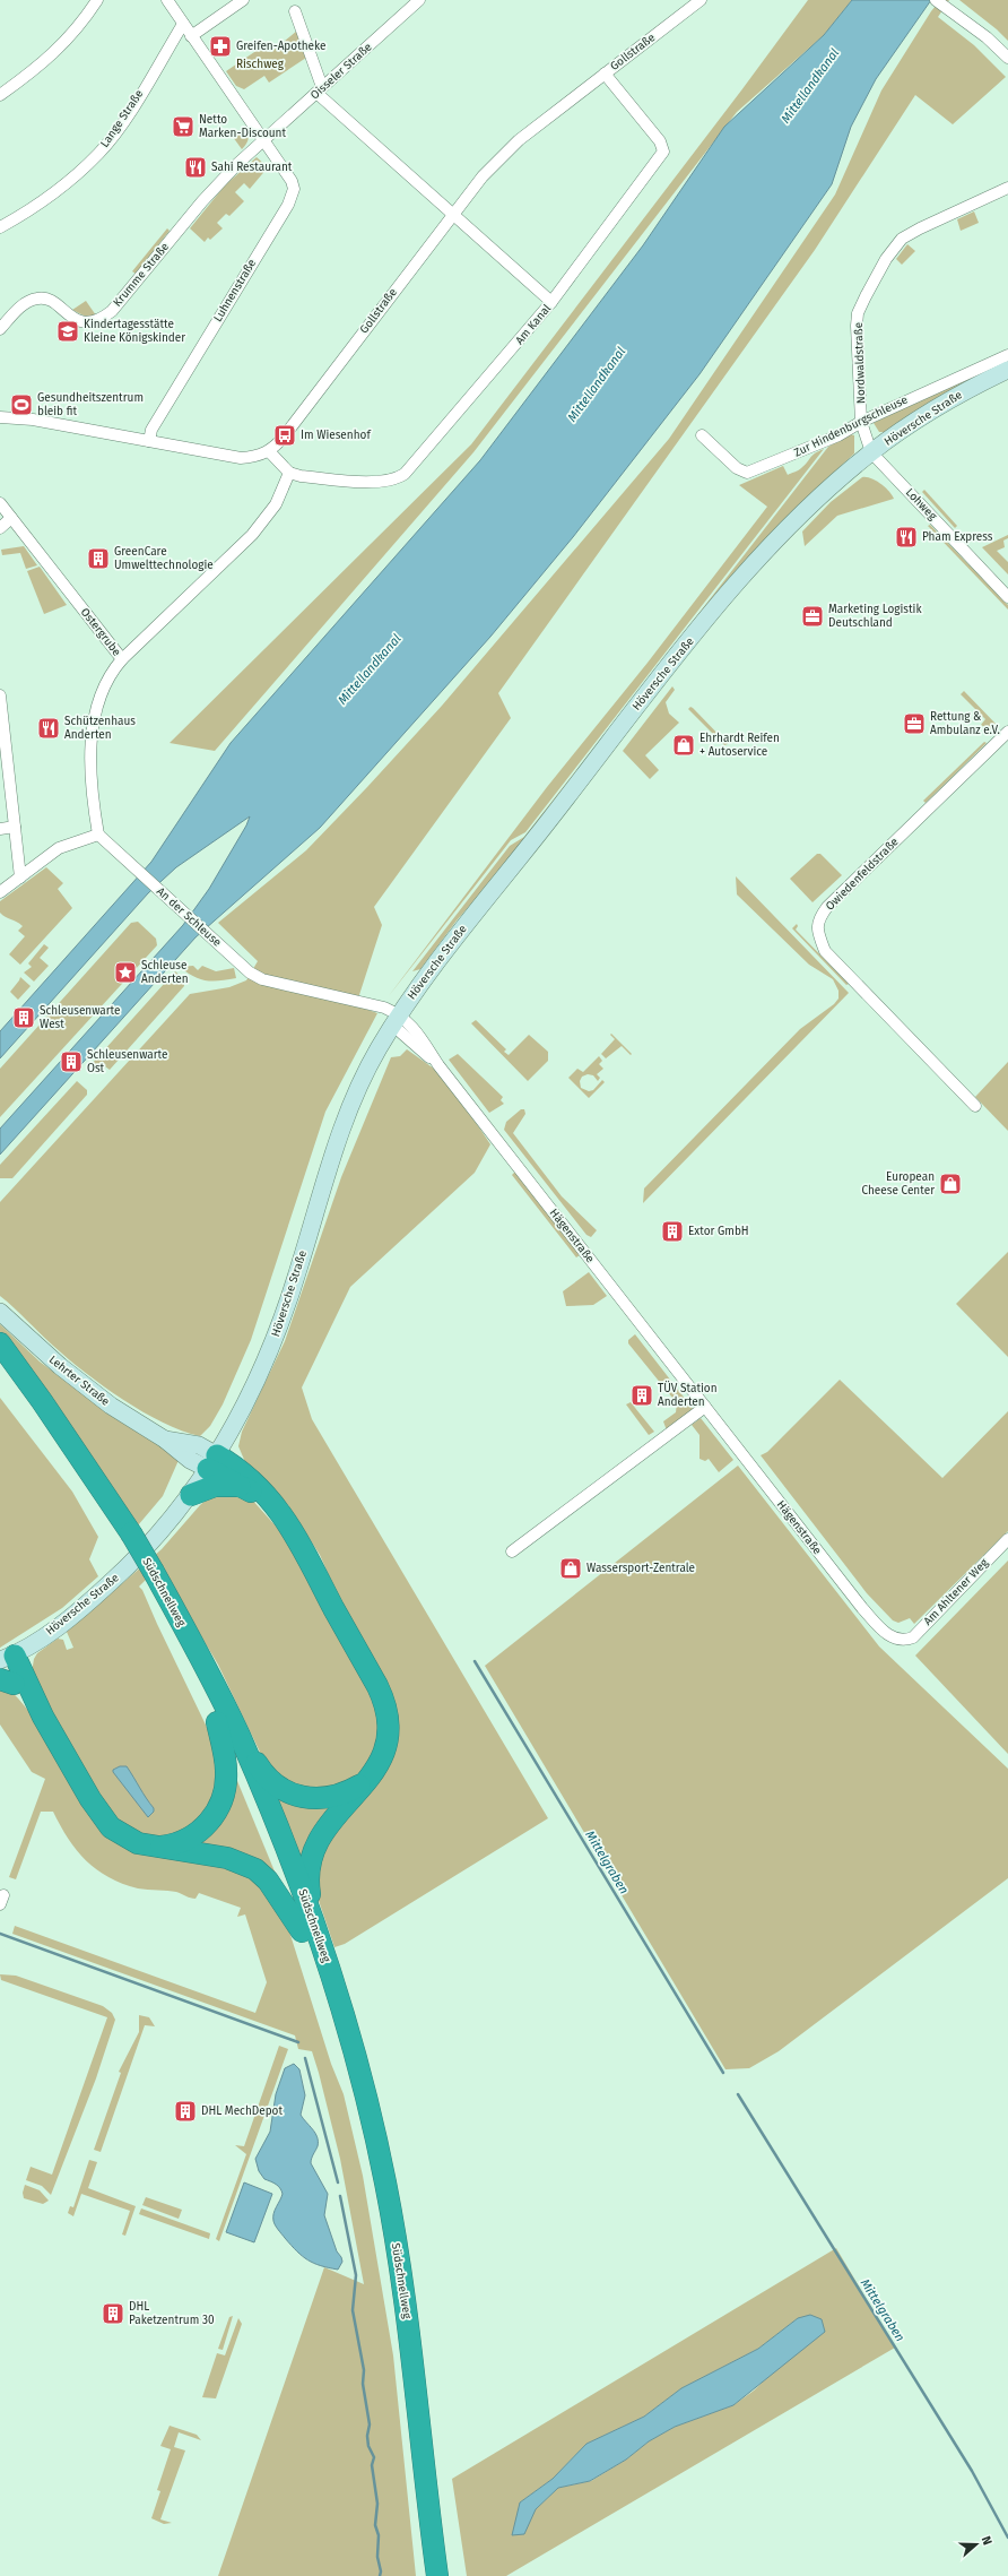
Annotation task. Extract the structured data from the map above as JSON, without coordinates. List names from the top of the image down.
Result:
{
  "streets": {
    "highway": ["Südschnellweg"],
    "main road": ["Höversche Straße", "Lehrter Straße"],
    "street": [
      "Gollstraße",
      "Oisseler Straße",
      "Lange Straße",
      "Krumme Straße",
      "Luhnenstraße",
      "Am Kanal",
      "Nordwaldstraße",
      "Zur Hindenburgschleuse",
      "Lohweg",
      "Ostergrube",
      "Owiedenfeldstraße",
      "An der Schleuse",
      "Hägenstraße",
      "Am Ahltener Weg"
    ]
  },
  "crossings": [
    ["Gollstraße", "Am Kanal"],
    ["Oisseler Straße", "Krumme Straße"],
    ["Oisseler Straße", "Luhnenstraße"],
    ["Lange Straße", "Luhnenstraße"],
    ["Krumme Straße", "Luhnenstraße"],
    ["Nordwaldstraße", "Höversche Straße"],
    ["Nordwaldstraße", "Zur Hindenburgschleuse"],
    ["Nordwaldstraße", "Lohweg"],
    ["Höversche Straße", "Lohweg"],
    ["Höversche Straße", "An der Schleuse"],
    ["Höversche Straße", "Hägenstraße"],
    ["Höversche Straße", "Lehrter Straße"],
    ["Ostergrube", "An der Schleuse"],
    ["An der Schleuse", "Hägenstraße"],
    ["Hägenstraße", "Am Ahltener Weg"]
  ],
  "water": ["Mittellandkanal", "Mittelgraben"],
  "parks": ["Rischweg"],
  "places": {
    "pharmacy": ["Greifen-Apotheke"],
    "supermarket": ["Netto Marken-Discount"],
    "restaurant": ["Sahi Restaurant", "Pham Express", "Schützenhaus Anderten"],
    "school or university": ["Kindertagesstätte Kleine Königskinder"],
    "sports": ["Gesundheitszentrum bleib fit"],
    "bus stop": ["Im Wiesenhof"],
    "building": [
      "GreenCare Umwelttechnologie",
      "Schleusenwarte West",
      "Schleusenwarte Ost",
      "Extor GmbH",
      "TÜV Station Anderten",
      "DHL MechDepot",
      "DHL Paketzentrum 30"
    ],
    "office": ["Marketing Logistik Deutschland", "Rettung & Ambulanz e.V."],
    "shop": ["Ehrhardt Reifen + Autoservice", "European Cheese Center", "Wassersport-Zentrale"],
    "place": ["Schleuse Anderten"]
  },
  "north": "right"
}
